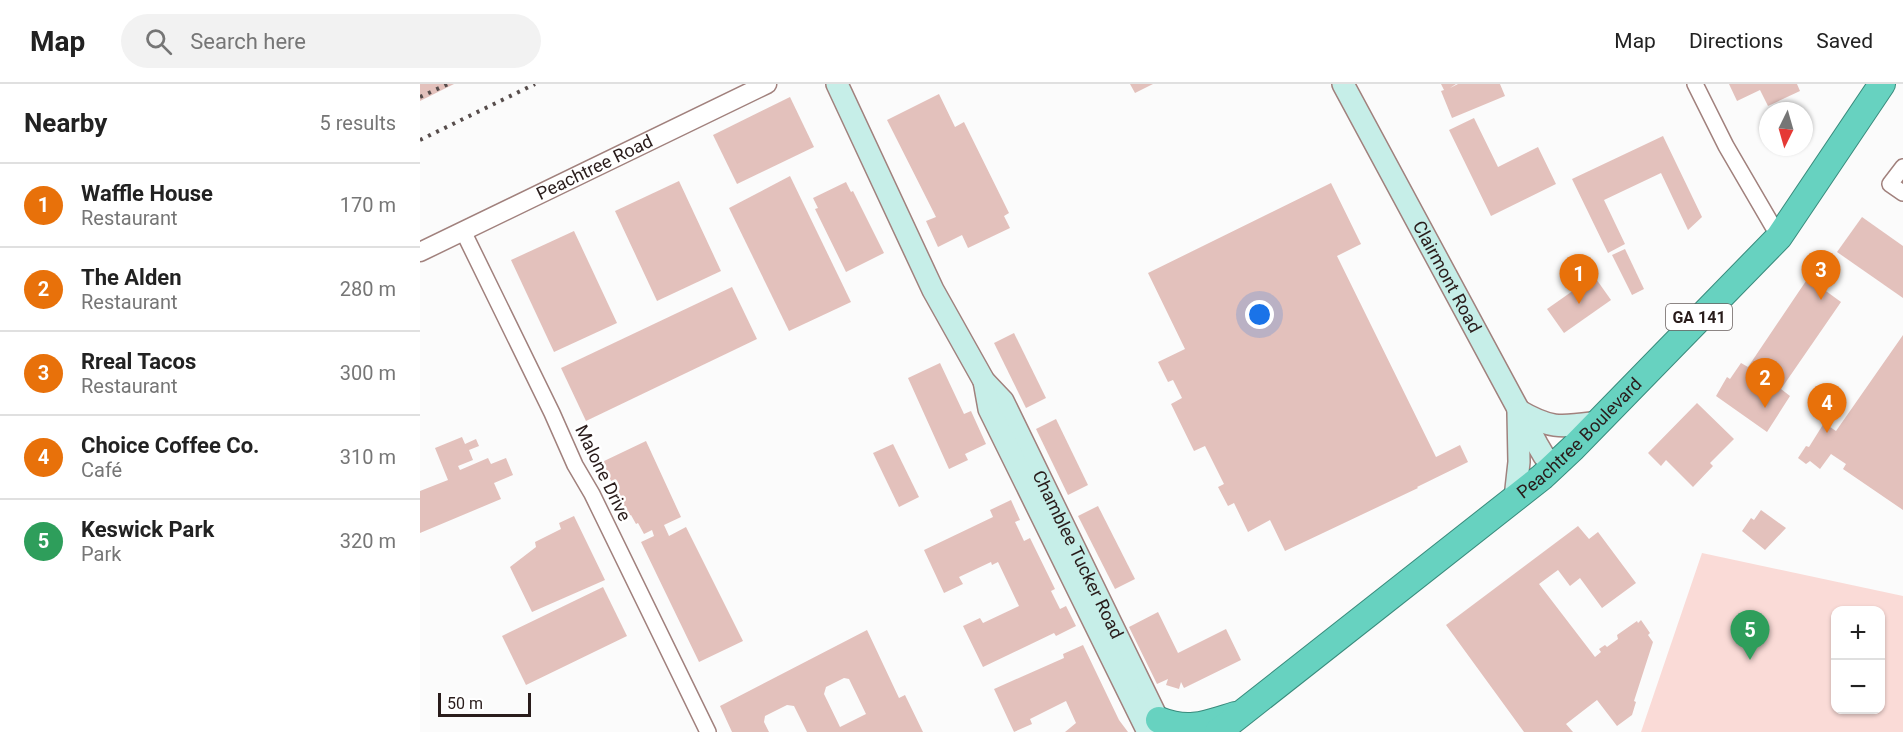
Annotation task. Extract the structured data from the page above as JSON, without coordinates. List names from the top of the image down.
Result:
{
  "streets": {
    "highway": ["GA 141", "Peachtree Boulevard"],
    "main road": ["Clairmont Road", "Chamblee Tucker Road"],
    "street": ["Peachtree Road", "Malone Drive"]
  },
  "crossings": [
    ["Peachtree Road", "Malone Drive"],
    ["Clairmont Road", "Peachtree Boulevard"]
  ],
  "scale_bar": "50 m",
  "north": "bottom",
  "page": {
    "header": "Map",
    "search": "Search here",
    "nav": ["Map", "Directions", "Saved"],
    "heading": ["Nearby", "5 results"],
    "list": [
      {
        "mark": "1",
        "name": "Waffle House",
        "note": "Restaurant",
        "value": "170 m"
      },
      {
        "mark": "2",
        "name": "The Alden",
        "note": "Restaurant",
        "value": "280 m"
      },
      {
        "mark": "3",
        "name": "Rreal Tacos",
        "note": "Restaurant",
        "value": "300 m"
      },
      {
        "mark": "4",
        "name": "Choice Coffee Co.",
        "note": "Café",
        "value": "310 m"
      },
      {
        "mark": "5",
        "name": "Keswick Park",
        "note": "Park",
        "value": "320 m"
      }
    ],
    "pins": [
      "3",
      "1",
      "2",
      "4",
      "5"
    ],
    "map_buttons": ["+", "−"],
    "scale": "50 m"
  }
}
